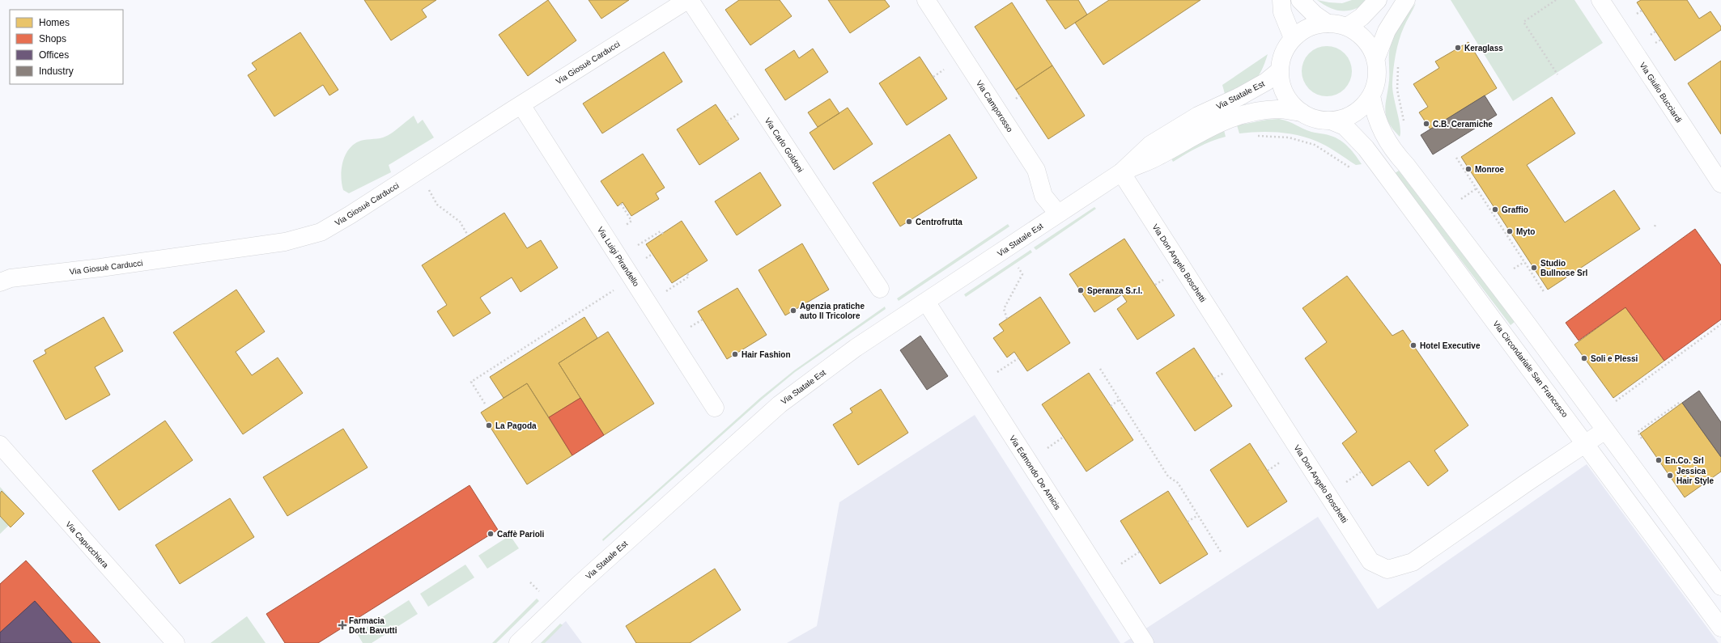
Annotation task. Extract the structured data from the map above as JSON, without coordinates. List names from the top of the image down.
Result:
{
  "streets": {
    "street": [
      "Via Giosuè Carducci",
      "Via Giulio Bucciardi",
      "Via Statale Est",
      "Via Camporosso",
      "Via Carlo Goldoni",
      "Via Luigi Pirandello",
      "Via Don Angelo Boschetti",
      "Via Circondariale San Francesco",
      "Via Edmondo De Amicis",
      "Via Capucchiera"
    ]
  },
  "crossings": [
    ["Via Giosuè Carducci", "Via Carlo Goldoni"],
    ["Via Giosuè Carducci", "Via Luigi Pirandello"],
    ["Via Statale Est", "Via Camporosso"],
    ["Via Statale Est", "Via Don Angelo Boschetti"],
    ["Via Statale Est", "Via Circondariale San Francesco"],
    ["Via Statale Est", "Via Edmondo De Amicis"],
    ["Via Don Angelo Boschetti", "Via Circondariale San Francesco"]
  ],
  "places": {
    "other": [
      "Keraglass",
      "C.B. Ceramiche",
      "Monroe",
      "Graffio",
      "Centrofrutta",
      "Myto",
      "Studio Bullnose Srl",
      "Speranza S.r.l.",
      "Agenzia pratiche auto Il Tricolore",
      "Hotel Executive",
      "Hair Fashion",
      "Soli e Plessi",
      "La Pagoda",
      "En.Co. Srl",
      "Jessica Hair Style",
      "Caffè Parioli"
    ],
    "health": ["Farmacia Dott. Bavutti"]
  },
  "legend": [
    "Homes",
    "Shops",
    "Offices",
    "Industry"
  ]
}
